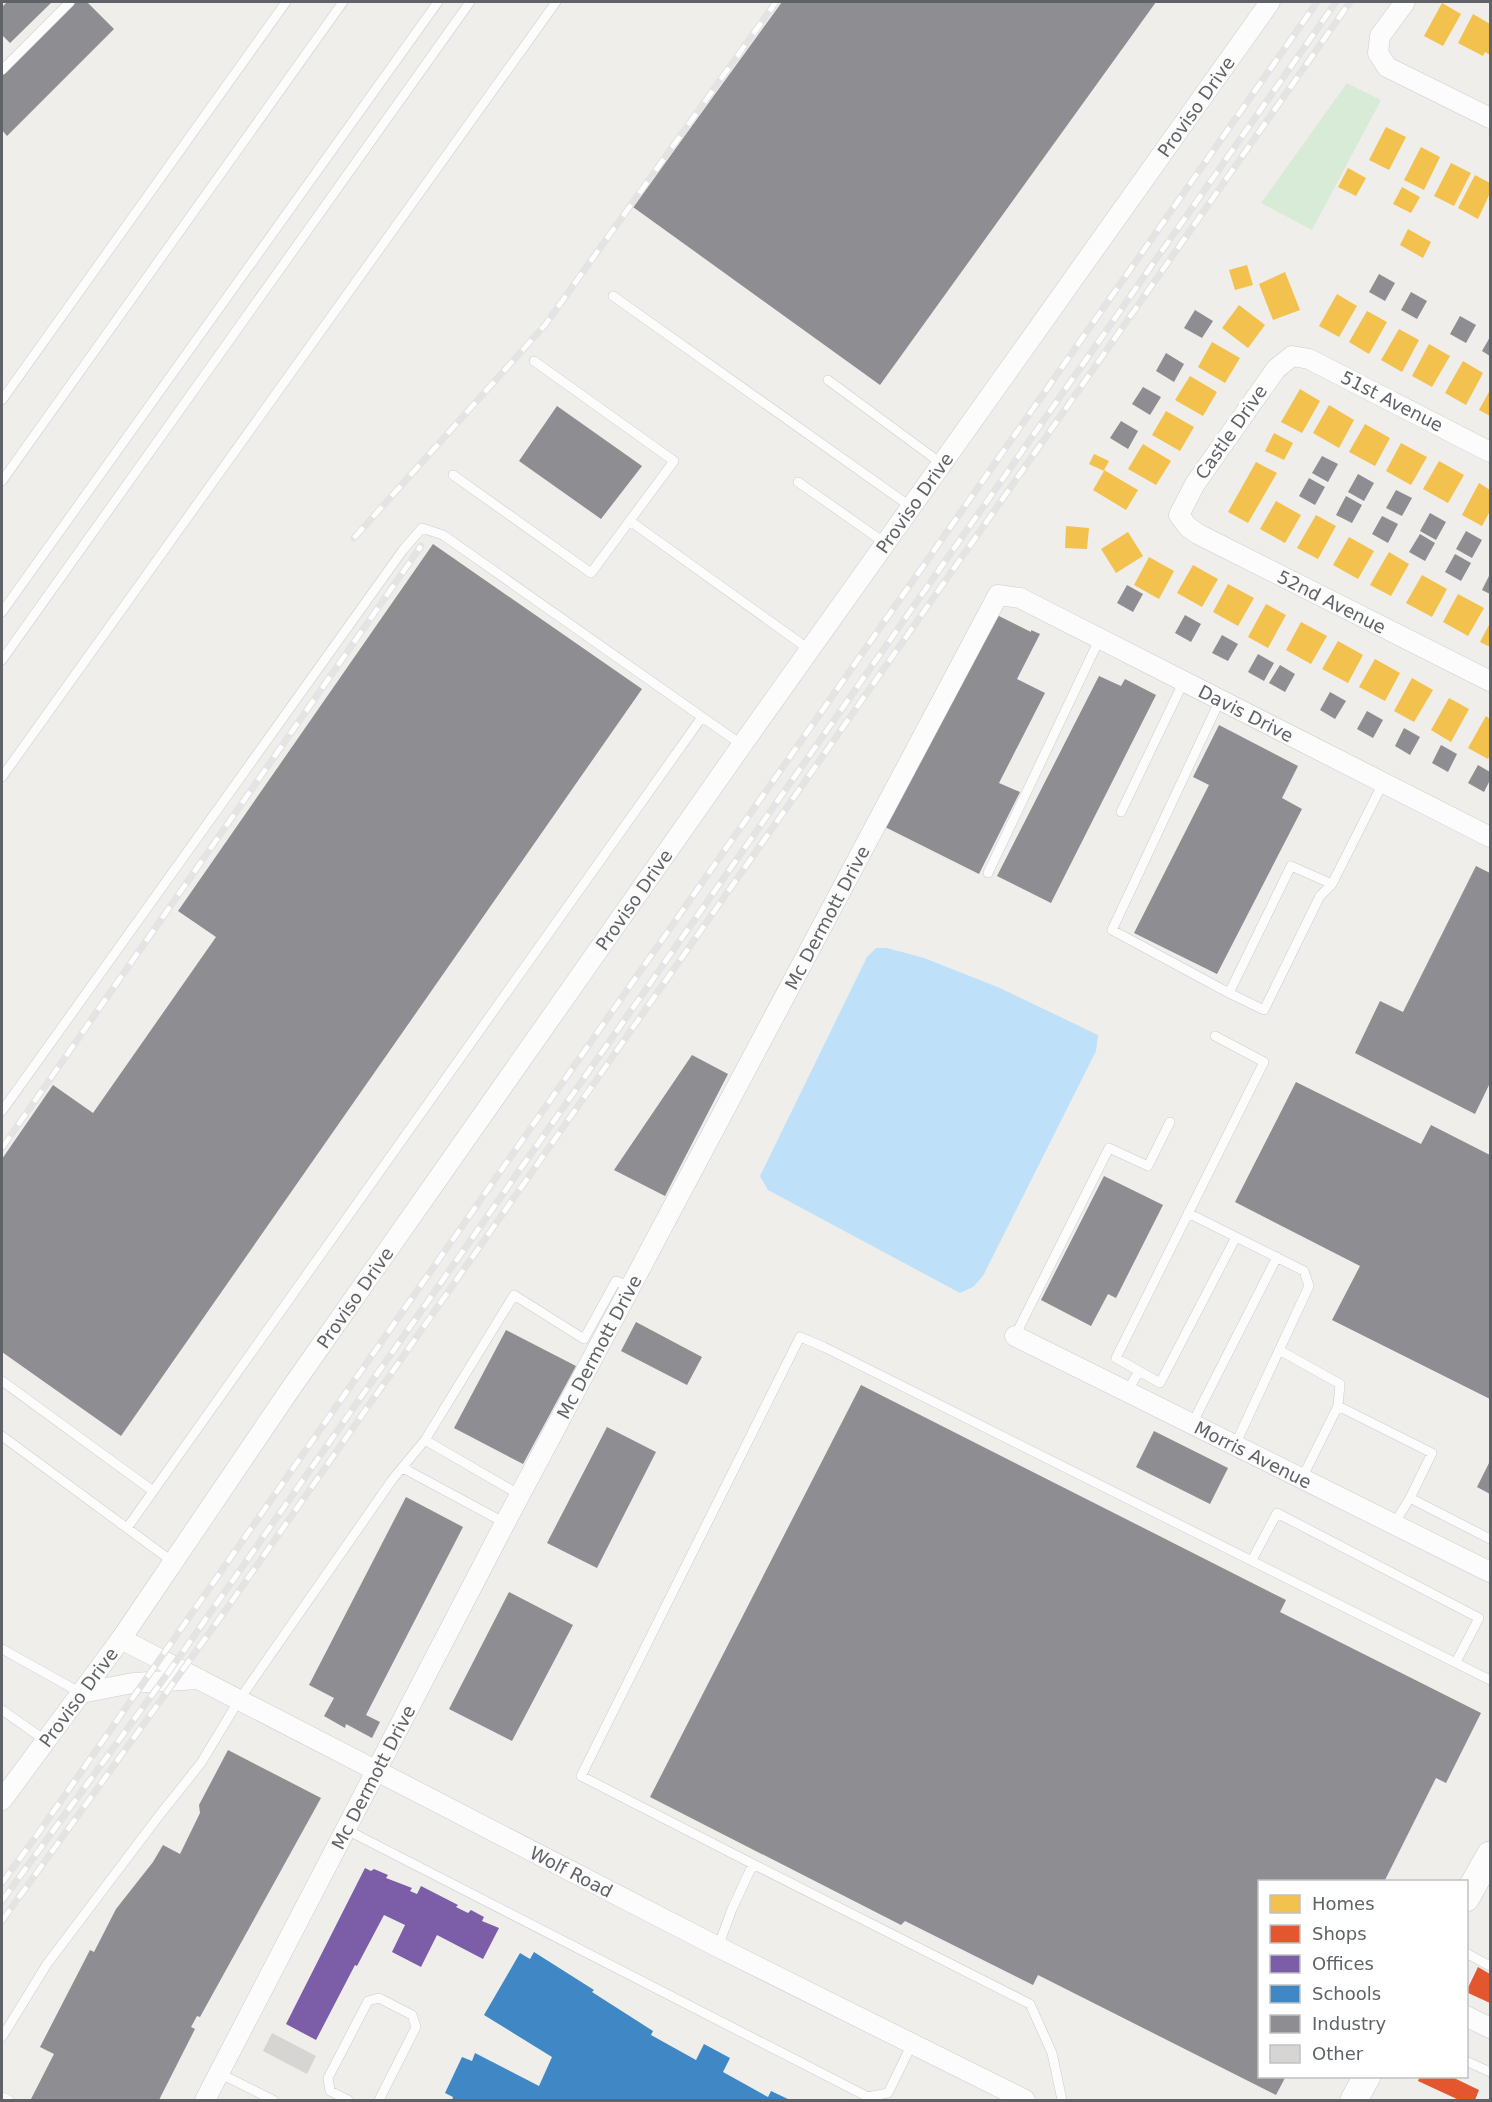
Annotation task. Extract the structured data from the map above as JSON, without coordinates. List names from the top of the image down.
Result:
{
  "streets": {
    "street": [
      "Proviso Drive",
      "51st Avenue",
      "Castle Drive",
      "52nd Avenue",
      "Davis Drive",
      "Mc Dermott Drive",
      "Morris Avenue",
      "Wolf Road"
    ]
  },
  "crossings": [
    ["Proviso Drive", "Wolf Road"],
    ["51st Avenue", "Castle Drive"],
    ["Castle Drive", "52nd Avenue"],
    ["Davis Drive", "Mc Dermott Drive"],
    ["Mc Dermott Drive", "Wolf Road"]
  ],
  "legend": [
    "Homes",
    "Shops",
    "Offices",
    "Schools",
    "Industry",
    "Other"
  ]
}
